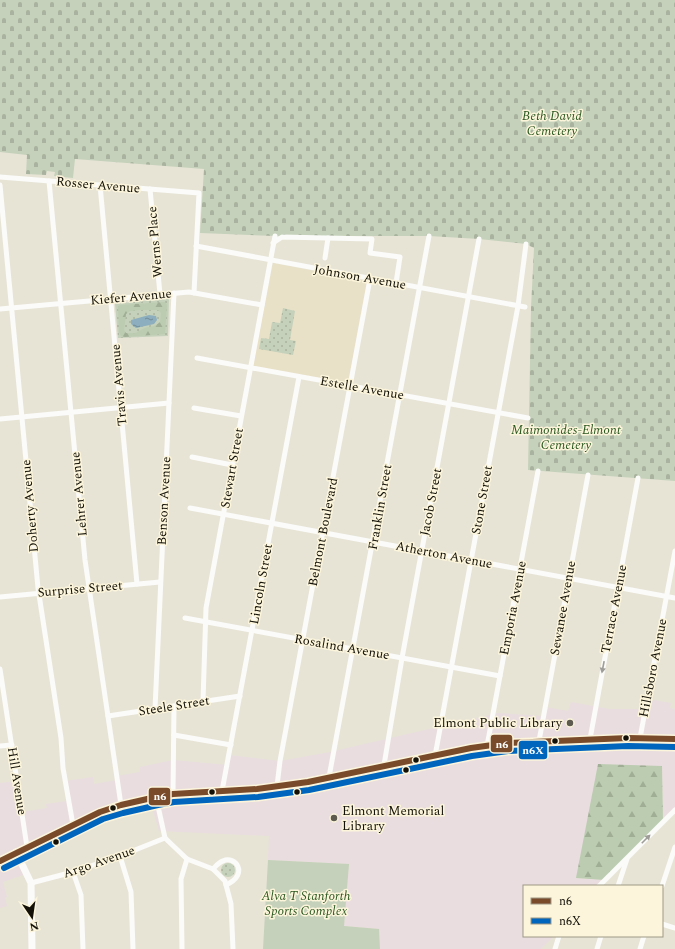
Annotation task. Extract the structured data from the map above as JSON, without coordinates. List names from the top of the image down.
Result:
{
  "streets": {
    "street": [
      "Rosser Avenue",
      "Werns Place",
      "Johnson Avenue",
      "Kiefer Avenue",
      "Travis Avenue",
      "Estelle Avenue",
      "Stewart Street",
      "Lehrer Avenue",
      "Stone Street",
      "Benson Avenue",
      "Jacob Street",
      "Doherty Avenue",
      "Franklin Street",
      "Belmont Boulevard",
      "Atherton Avenue",
      "Lincoln Street",
      "Surprise Street",
      "Emporia Avenue",
      "Sewanee Avenue",
      "Terrace Avenue",
      "Rosalind Avenue",
      "Hillsboro Avenue",
      "Steele Street",
      "Hill Avenue",
      "Argo Avenue"
    ]
  },
  "crossings": [
    ["Rosser Avenue", "Werns Place"],
    ["Rosser Avenue", "Johnson Avenue"],
    ["Rosser Avenue", "Travis Avenue"],
    ["Rosser Avenue", "Lehrer Avenue"],
    ["Werns Place", "Kiefer Avenue"],
    ["Johnson Avenue", "Stewart Street"],
    ["Johnson Avenue", "Stone Street"],
    ["Johnson Avenue", "Jacob Street"],
    ["Johnson Avenue", "Franklin Street"],
    ["Johnson Avenue", "Belmont Boulevard"],
    ["Kiefer Avenue", "Travis Avenue"],
    ["Kiefer Avenue", "Stewart Street"],
    ["Kiefer Avenue", "Lehrer Avenue"],
    ["Kiefer Avenue", "Benson Avenue"],
    ["Kiefer Avenue", "Doherty Avenue"],
    ["Travis Avenue", "Surprise Street"],
    ["Estelle Avenue", "Stewart Street"],
    ["Estelle Avenue", "Stone Street"],
    ["Estelle Avenue", "Jacob Street"],
    ["Estelle Avenue", "Franklin Street"],
    ["Estelle Avenue", "Belmont Boulevard"],
    ["Estelle Avenue", "Lincoln Street"],
    ["Stewart Street", "Atherton Avenue"],
    ["Stewart Street", "Rosalind Avenue"],
    ["Stewart Street", "Steele Street"],
    ["Lehrer Avenue", "Surprise Street"],
    ["Lehrer Avenue", "Steele Street"],
    ["Stone Street", "Atherton Avenue"],
    ["Stone Street", "Rosalind Avenue"],
    ["Benson Avenue", "Surprise Street"],
    ["Benson Avenue", "Steele Street"],
    ["Jacob Street", "Atherton Avenue"],
    ["Jacob Street", "Rosalind Avenue"],
    ["Doherty Avenue", "Surprise Street"],
    ["Franklin Street", "Atherton Avenue"],
    ["Franklin Street", "Rosalind Avenue"],
    ["Belmont Boulevard", "Atherton Avenue"],
    ["Belmont Boulevard", "Rosalind Avenue"],
    ["Atherton Avenue", "Lincoln Street"],
    ["Atherton Avenue", "Emporia Avenue"],
    ["Atherton Avenue", "Sewanee Avenue"],
    ["Atherton Avenue", "Terrace Avenue"],
    ["Atherton Avenue", "Hillsboro Avenue"],
    ["Lincoln Street", "Rosalind Avenue"],
    ["Lincoln Street", "Steele Street"],
    ["Emporia Avenue", "Rosalind Avenue"]
  ],
  "one_way": ["Terrace Avenue"],
  "parks": ["Beth David Cemetery", "Maimonides-Elmont Cemetery", "Alva T Stanforth Sports Complex"],
  "places": ["Elmont Public Library", "Elmont Memorial Library"],
  "lines": ["transit line n6", "transit line n6X"],
  "legend": ["n6", "n6X"],
  "north": "bottom"
}
